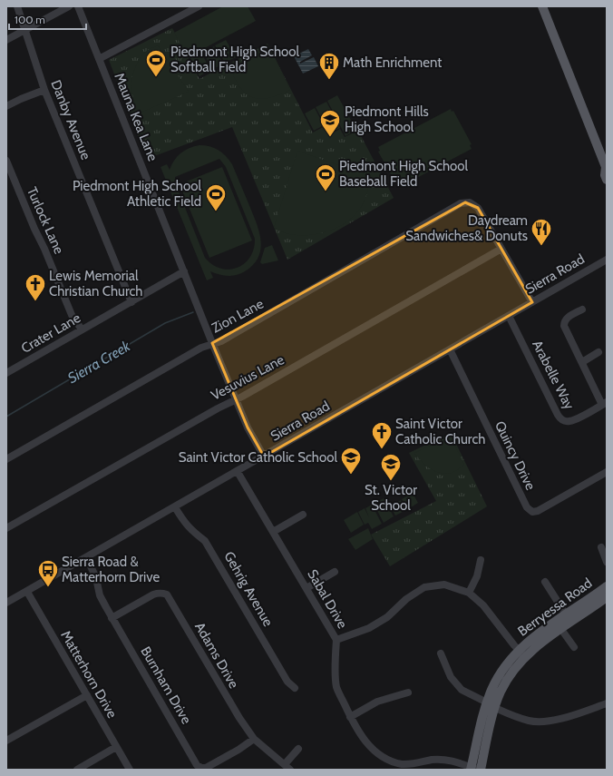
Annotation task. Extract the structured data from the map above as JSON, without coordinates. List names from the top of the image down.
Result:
{
  "streets": {
    "main road": ["Berryessa Road"],
    "street": [
      "Mauna Kea Lane",
      "Danby Avenue",
      "Turlock Lane",
      "Sierra Road",
      "Zion Lane",
      "Crater Lane",
      "Arabelle Way",
      "Vesuvius Lane",
      "Quincy Drive",
      "Gehrig Avenue",
      "Sabal Drive",
      "Adams Drive",
      "Matterhorn Drive",
      "Burnham Drive"
    ]
  },
  "crossings": [
    ["Mauna Kea Lane", "Sierra Road"],
    ["Mauna Kea Lane", "Zion Lane"],
    ["Mauna Kea Lane", "Crater Lane"],
    ["Mauna Kea Lane", "Vesuvius Lane"],
    ["Danby Avenue", "Crater Lane"],
    ["Turlock Lane", "Crater Lane"],
    ["Sierra Road", "Arabelle Way"],
    ["Sierra Road", "Quincy Drive"],
    ["Sierra Road", "Gehrig Avenue"],
    ["Sierra Road", "Sabal Drive"],
    ["Sierra Road", "Matterhorn Drive"],
    ["Sierra Road", "Burnham Drive"],
    ["Zion Lane", "Vesuvius Lane"],
    ["Sabal Drive", "Berryessa Road"],
    ["Adams Drive", "Burnham Drive"]
  ],
  "water": ["Sierra Creek"],
  "places": {
    "sports": ["Piedmont High School Softball Field", "Piedmont High School Baseball Field", "Piedmont High School Athletic Field"],
    "building": ["Math Enrichment"],
    "school or university": ["Piedmont Hills High School", "Saint Victor Catholic School", "St. Victor School"],
    "restaurant": ["Daydream Sandwiches& Donuts"],
    "church": ["Lewis Memorial Christian Church", "Saint Victor Catholic Church"],
    "bus stop": ["Sierra Road & Matterhorn Drive"]
  },
  "scale_bar": "100 m"
}
